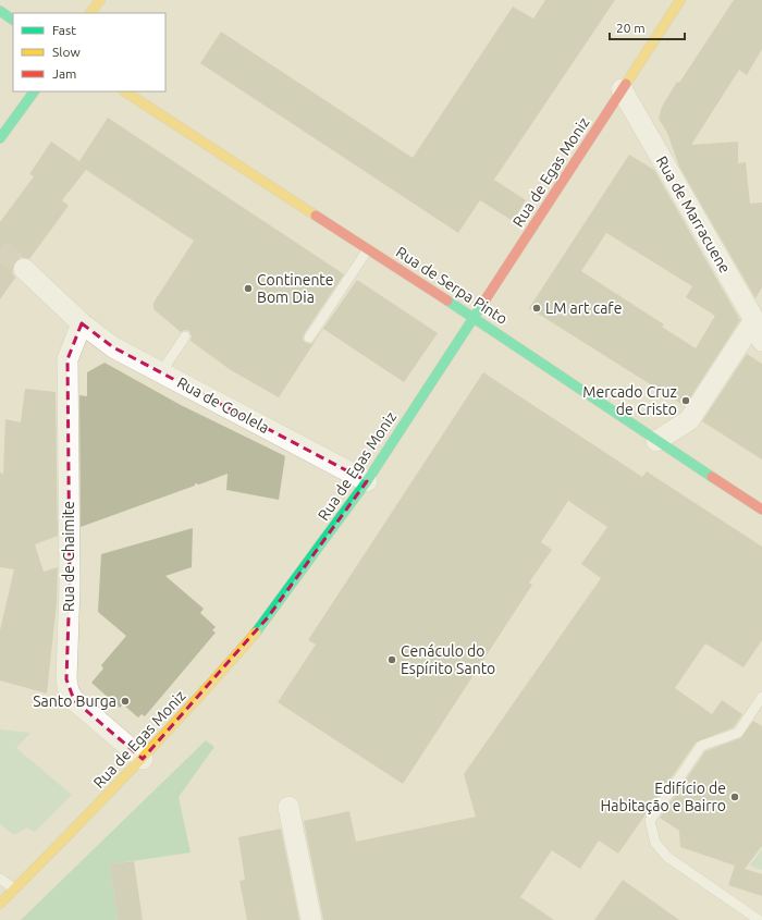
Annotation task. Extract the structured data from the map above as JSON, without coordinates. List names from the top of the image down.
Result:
{
  "streets": {
    "main road": ["Rua de Egas Moniz", "Rua de Serpa Pinto"],
    "street": ["Rua de Marracuene", "Rua de Coolela", "Rua de Chaimite"]
  },
  "crossings": [
    ["Rua de Egas Moniz", "Rua de Marracuene"],
    ["Rua de Egas Moniz", "Rua de Serpa Pinto"],
    ["Rua de Egas Moniz", "Rua de Coolela"],
    ["Rua de Egas Moniz", "Rua de Chaimite"],
    ["Rua de Coolela", "Rua de Chaimite"]
  ],
  "places": [
    "Continente Bom Dia",
    "LM art cafe",
    "Mercado Cruz de Cristo",
    "Cenáculo do Espírito Santo",
    "Santo Burga",
    "Edifício de Habitação e Bairro"
  ],
  "legend": ["Fast", "Slow", "Jam"],
  "scale_bar": "20 m"
}
